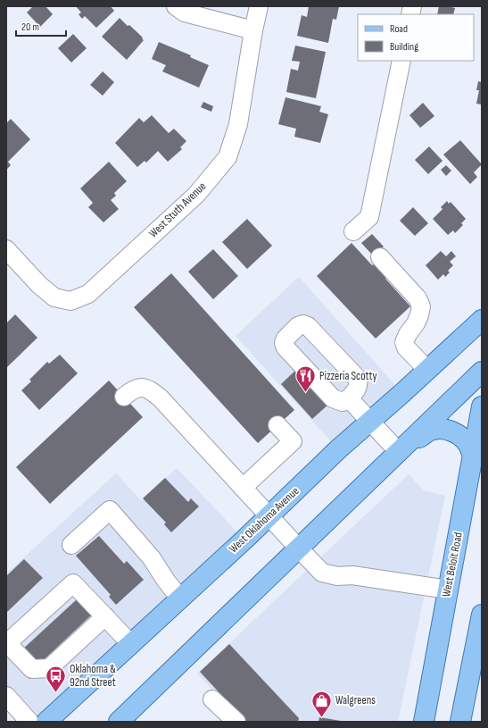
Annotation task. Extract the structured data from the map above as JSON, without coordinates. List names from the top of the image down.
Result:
{
  "streets": {
    "main road": ["West Oklahoma Avenue", "West Beloit Road"],
    "street": ["West Stuth Avenue"]
  },
  "places": {
    "restaurant": ["Pizzeria Scotty"],
    "bus stop": ["Oklahoma & 92nd Street"],
    "shop": ["Walgreens"]
  },
  "legend": ["Road", "Building"],
  "scale_bar": "20 m"
}
